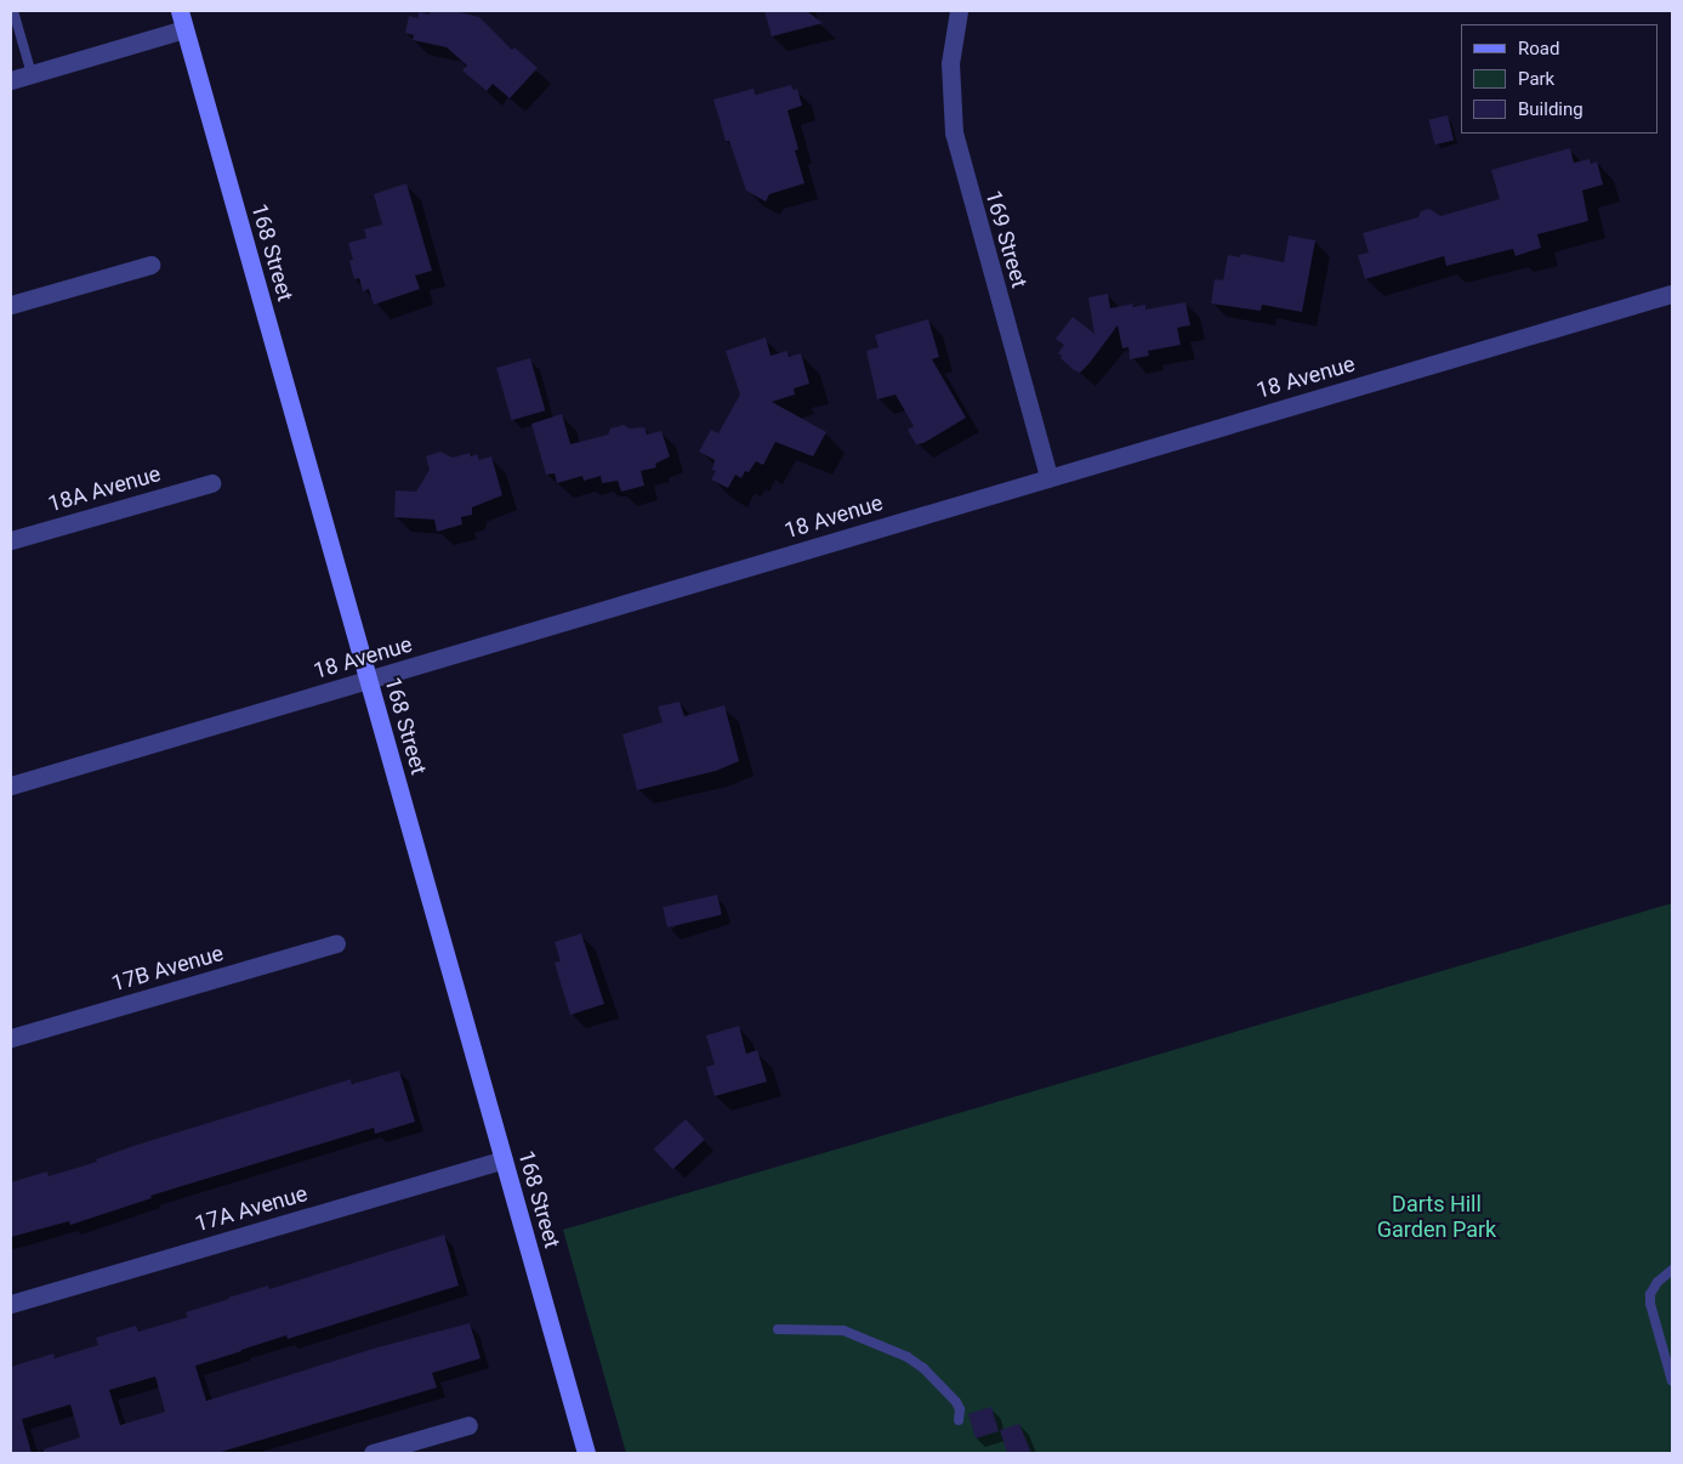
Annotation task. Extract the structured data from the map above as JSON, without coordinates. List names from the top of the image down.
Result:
{
  "streets": {
    "main road": ["168 Street"],
    "street": [
      "169 Street",
      "18 Avenue",
      "18A Avenue",
      "17B Avenue",
      "17A Avenue"
    ]
  },
  "crossings": [
    ["169 Street", "18 Avenue"],
    ["168 Street", "18 Avenue"],
    ["168 Street", "17A Avenue"]
  ],
  "parks": ["Darts Hill Garden Park"],
  "legend": ["Road", "Park", "Building"]
}
